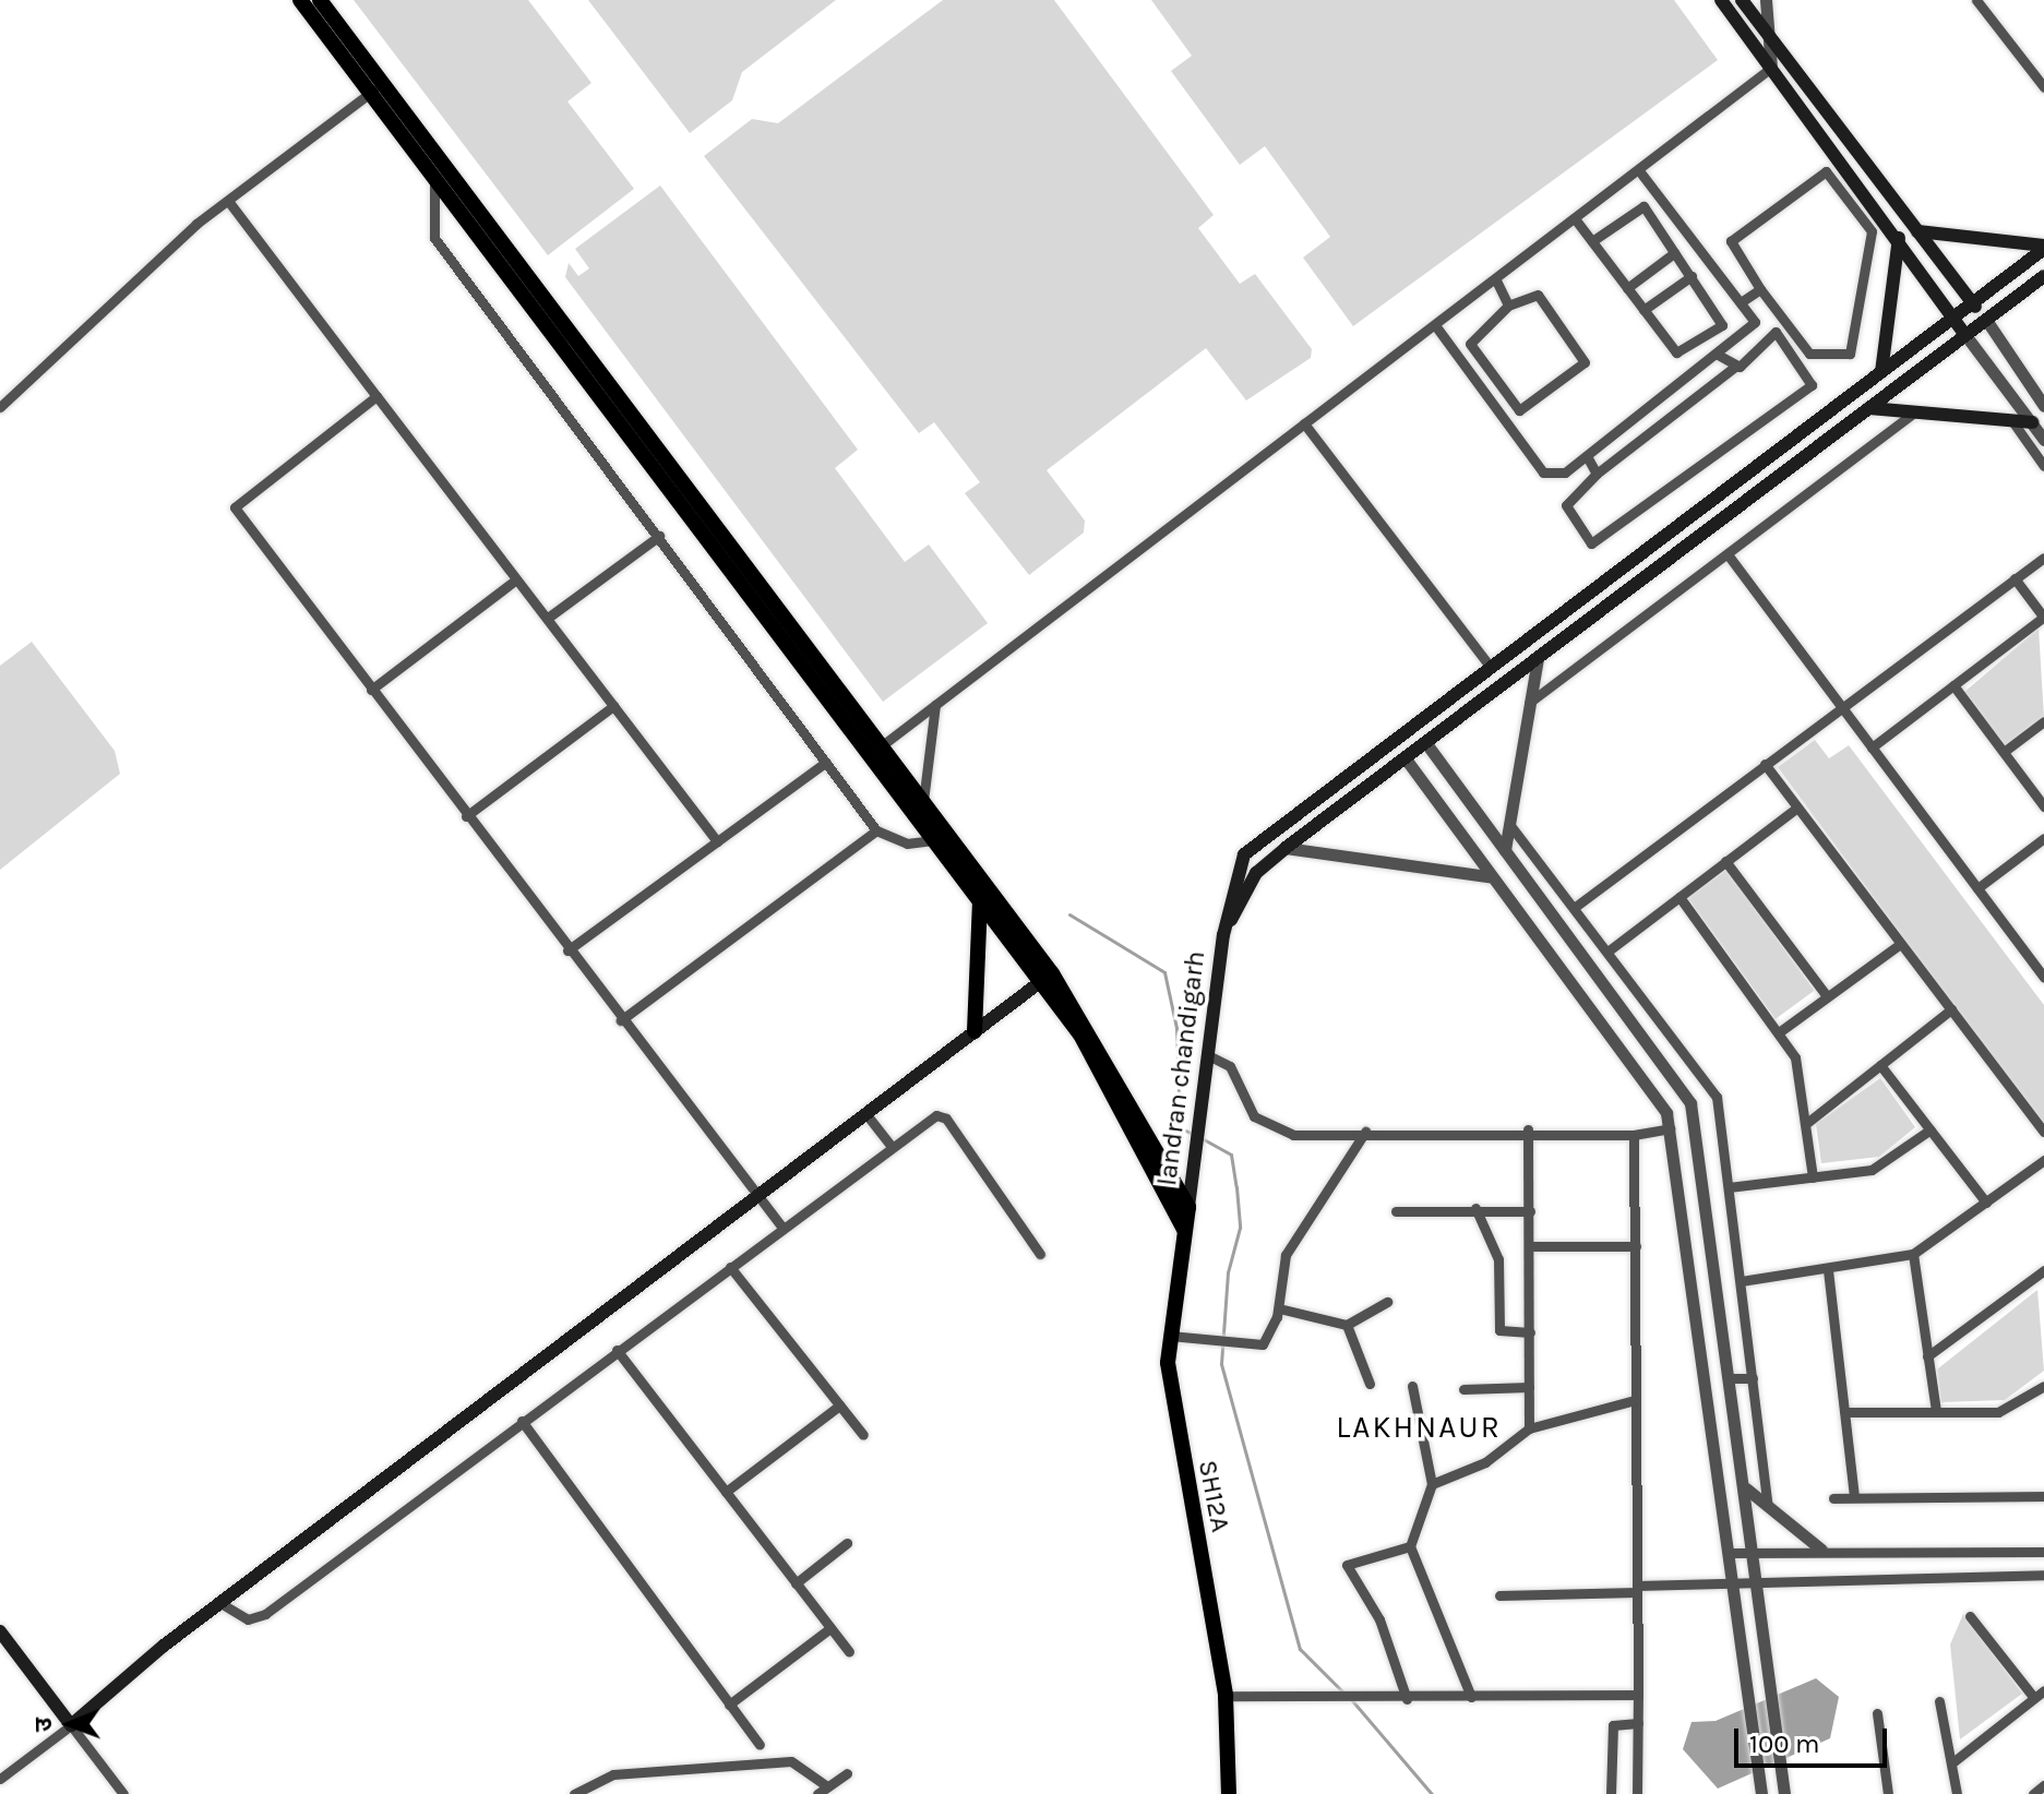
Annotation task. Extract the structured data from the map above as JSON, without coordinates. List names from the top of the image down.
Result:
{
  "streets": {
    "main road": ["landran chandigarh", "SH12A"]
  },
  "crossings": [
    ["landran chandigarh", "SH12A"]
  ],
  "districts": ["LAKHNAUR"],
  "scale_bar": "100 m",
  "north": "left"
}
